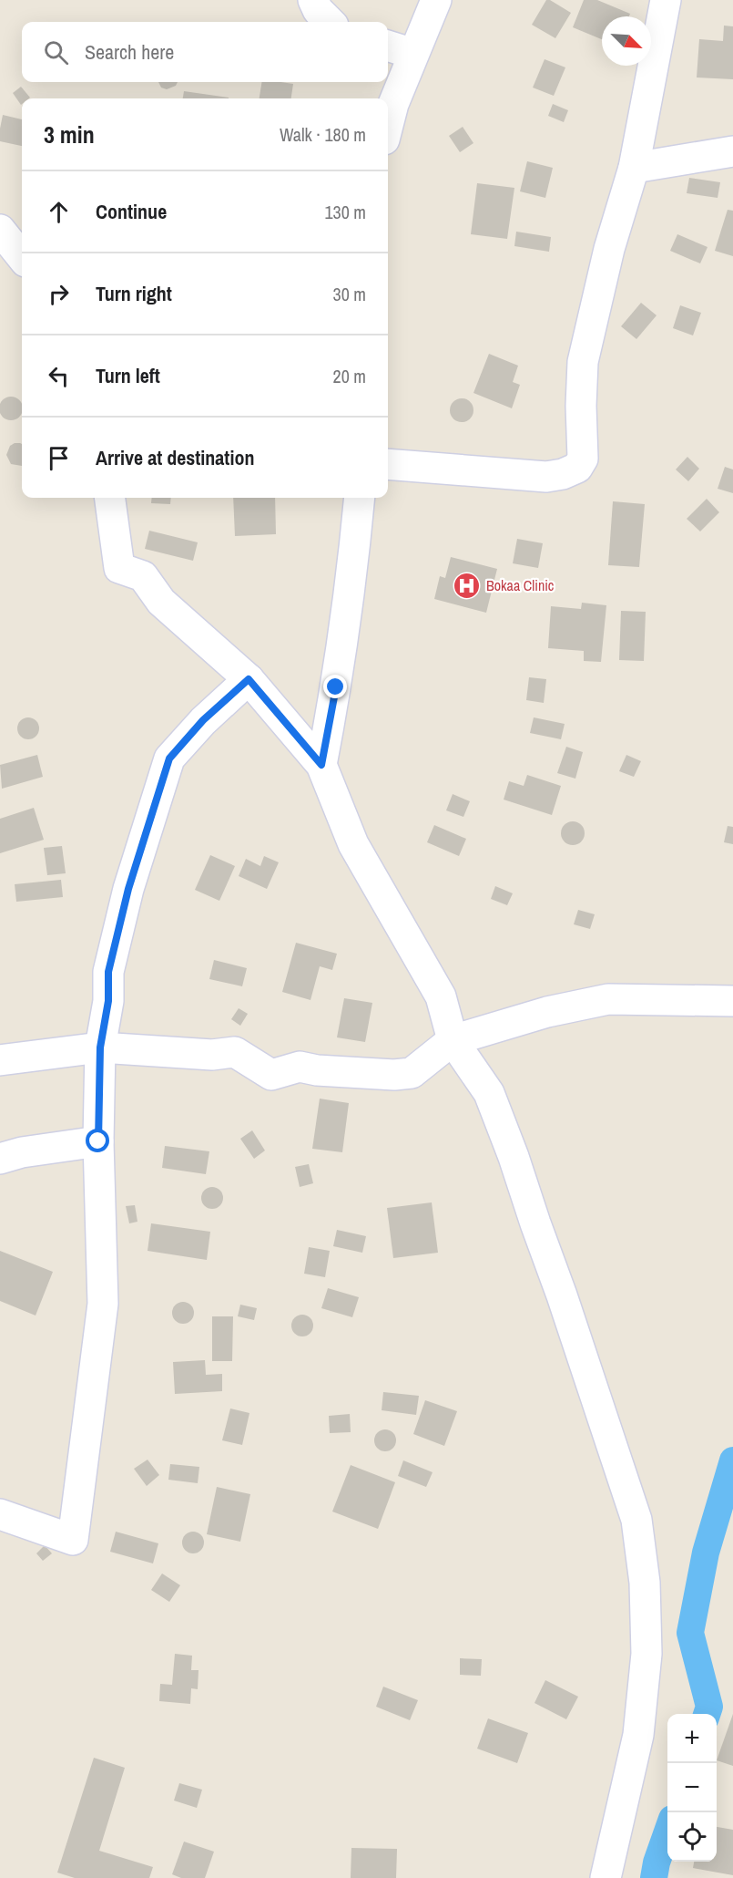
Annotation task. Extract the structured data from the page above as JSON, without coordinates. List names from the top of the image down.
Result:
{
  "places": {
    "hospital": ["Bokaa Clinic"]
  },
  "north": "bottom right",
  "page": {
    "search": "Search here",
    "heading": ["3 min", "Walk · 180 m"],
    "list": [
      ["Continue", "130 m"],
      ["Turn right", "30 m"],
      ["Turn left", "20 m"],
      "Arrive at destination"
    ],
    "map_buttons": ["+", "−"]
  }
}
